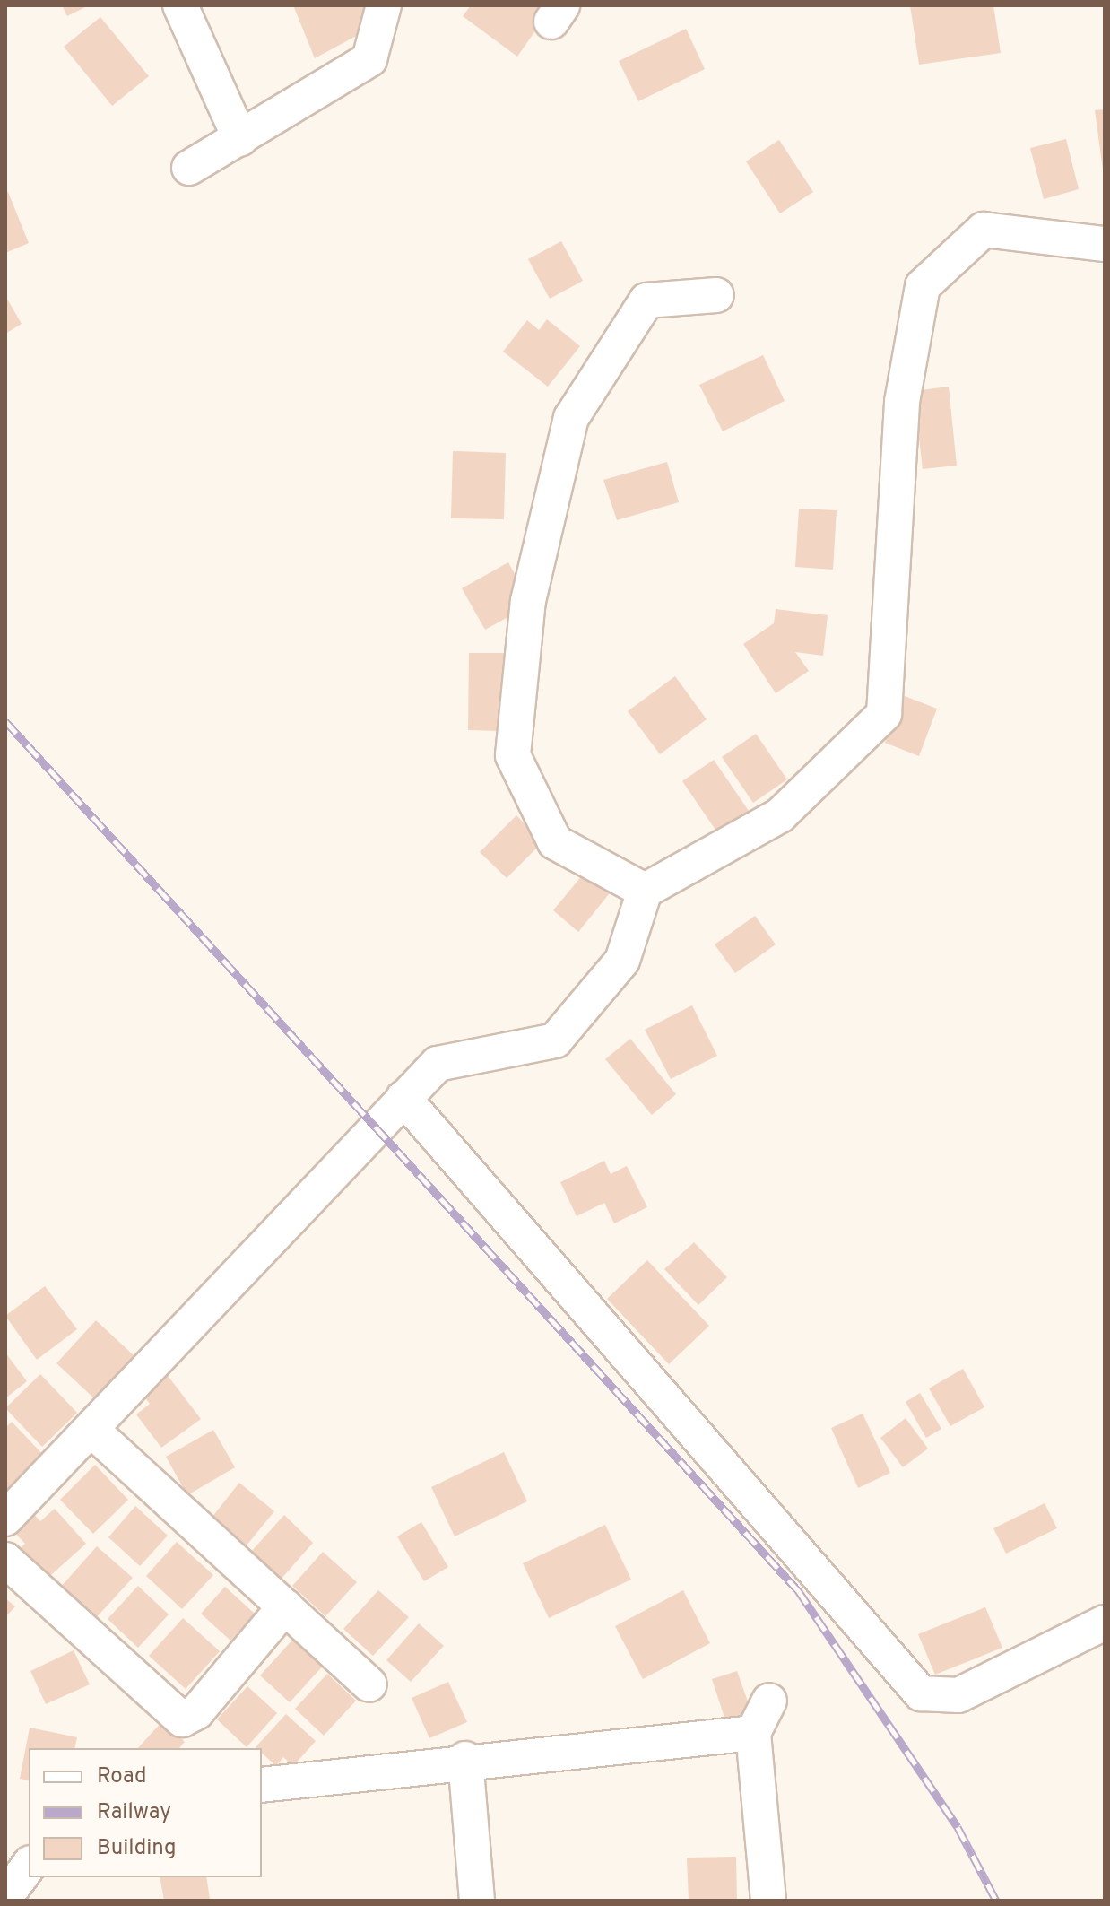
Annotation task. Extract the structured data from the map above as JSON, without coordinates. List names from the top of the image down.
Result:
{
  "legend": ["Road", "Railway", "Building"]
}
